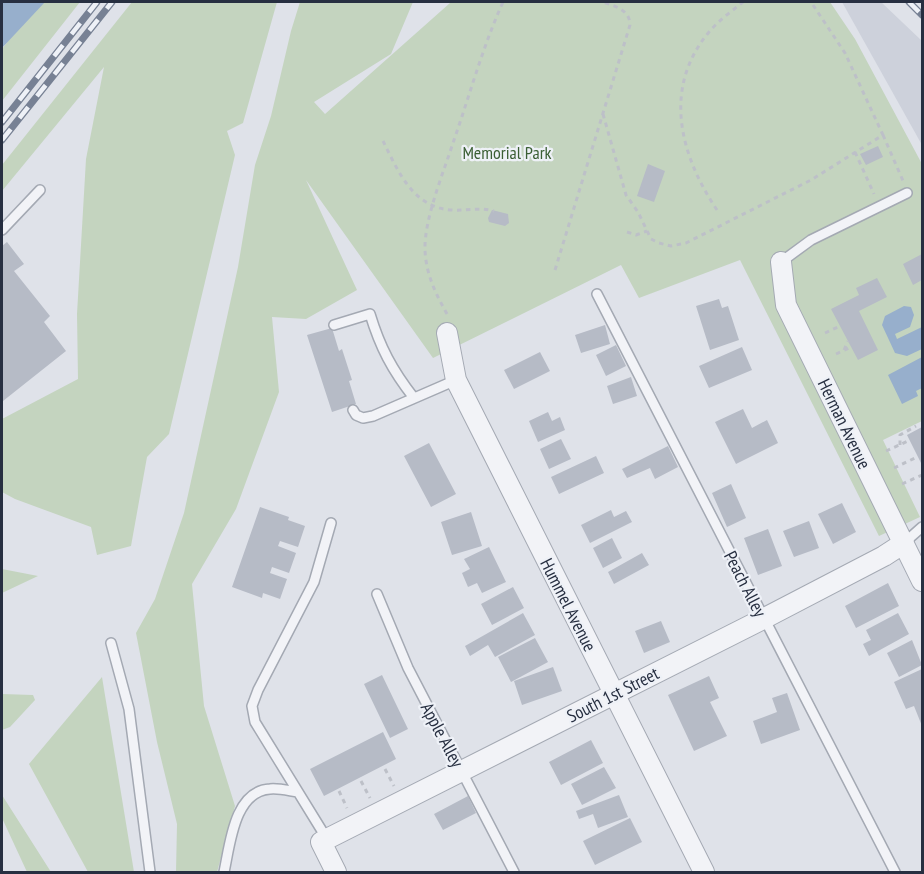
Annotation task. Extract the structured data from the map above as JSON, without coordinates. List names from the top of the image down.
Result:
{
  "streets": {
    "street": ["Herman Avenue", "Hummel Avenue", "South 1st Street"],
    "lane": ["Peach Alley", "Apple Alley"]
  },
  "crossings": [
    ["Herman Avenue", "South 1st Street"],
    ["Peach Alley", "South 1st Street"],
    ["Hummel Avenue", "South 1st Street"],
    ["South 1st Street", "Apple Alley"]
  ],
  "parks": ["Memorial Park"]
}
